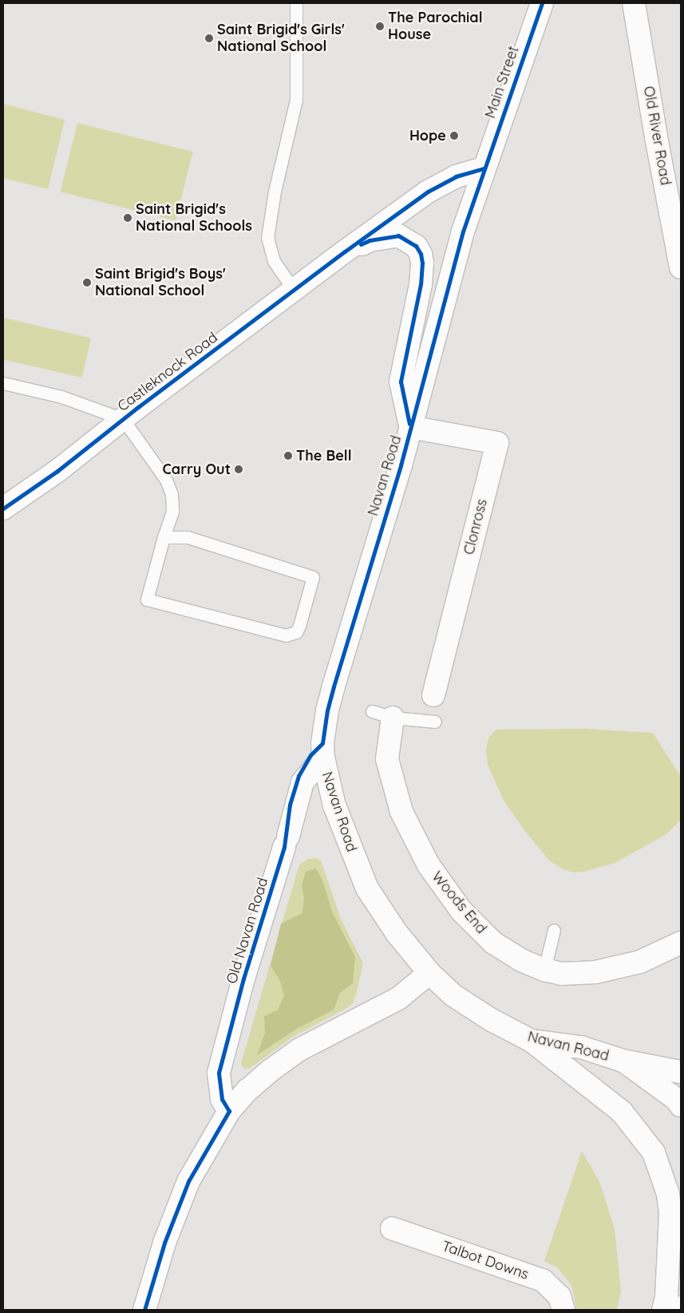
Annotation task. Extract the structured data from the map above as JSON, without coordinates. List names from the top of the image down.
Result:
{
  "streets": {
    "main road": [
      "Main Street",
      "Old River Road",
      "Castleknock Road",
      "Navan Road",
      "Clonross",
      "Woods End",
      "Old Navan Road",
      "Talbot Downs"
    ]
  },
  "crossings": [
    ["Main Street", "Castleknock Road"],
    ["Main Street", "Navan Road"],
    ["Castleknock Road", "Navan Road"],
    ["Castleknock Road", "Clonross"],
    ["Navan Road", "Clonross"],
    ["Navan Road", "Old Navan Road"]
  ],
  "places": [
    "The Parochial House",
    "Saint Brigid's Girls' National School",
    "Hope",
    "Saint Brigid's National Schools",
    "Saint Brigid's Boys' National School",
    "The Bell",
    "Carry Out"
  ]
}
